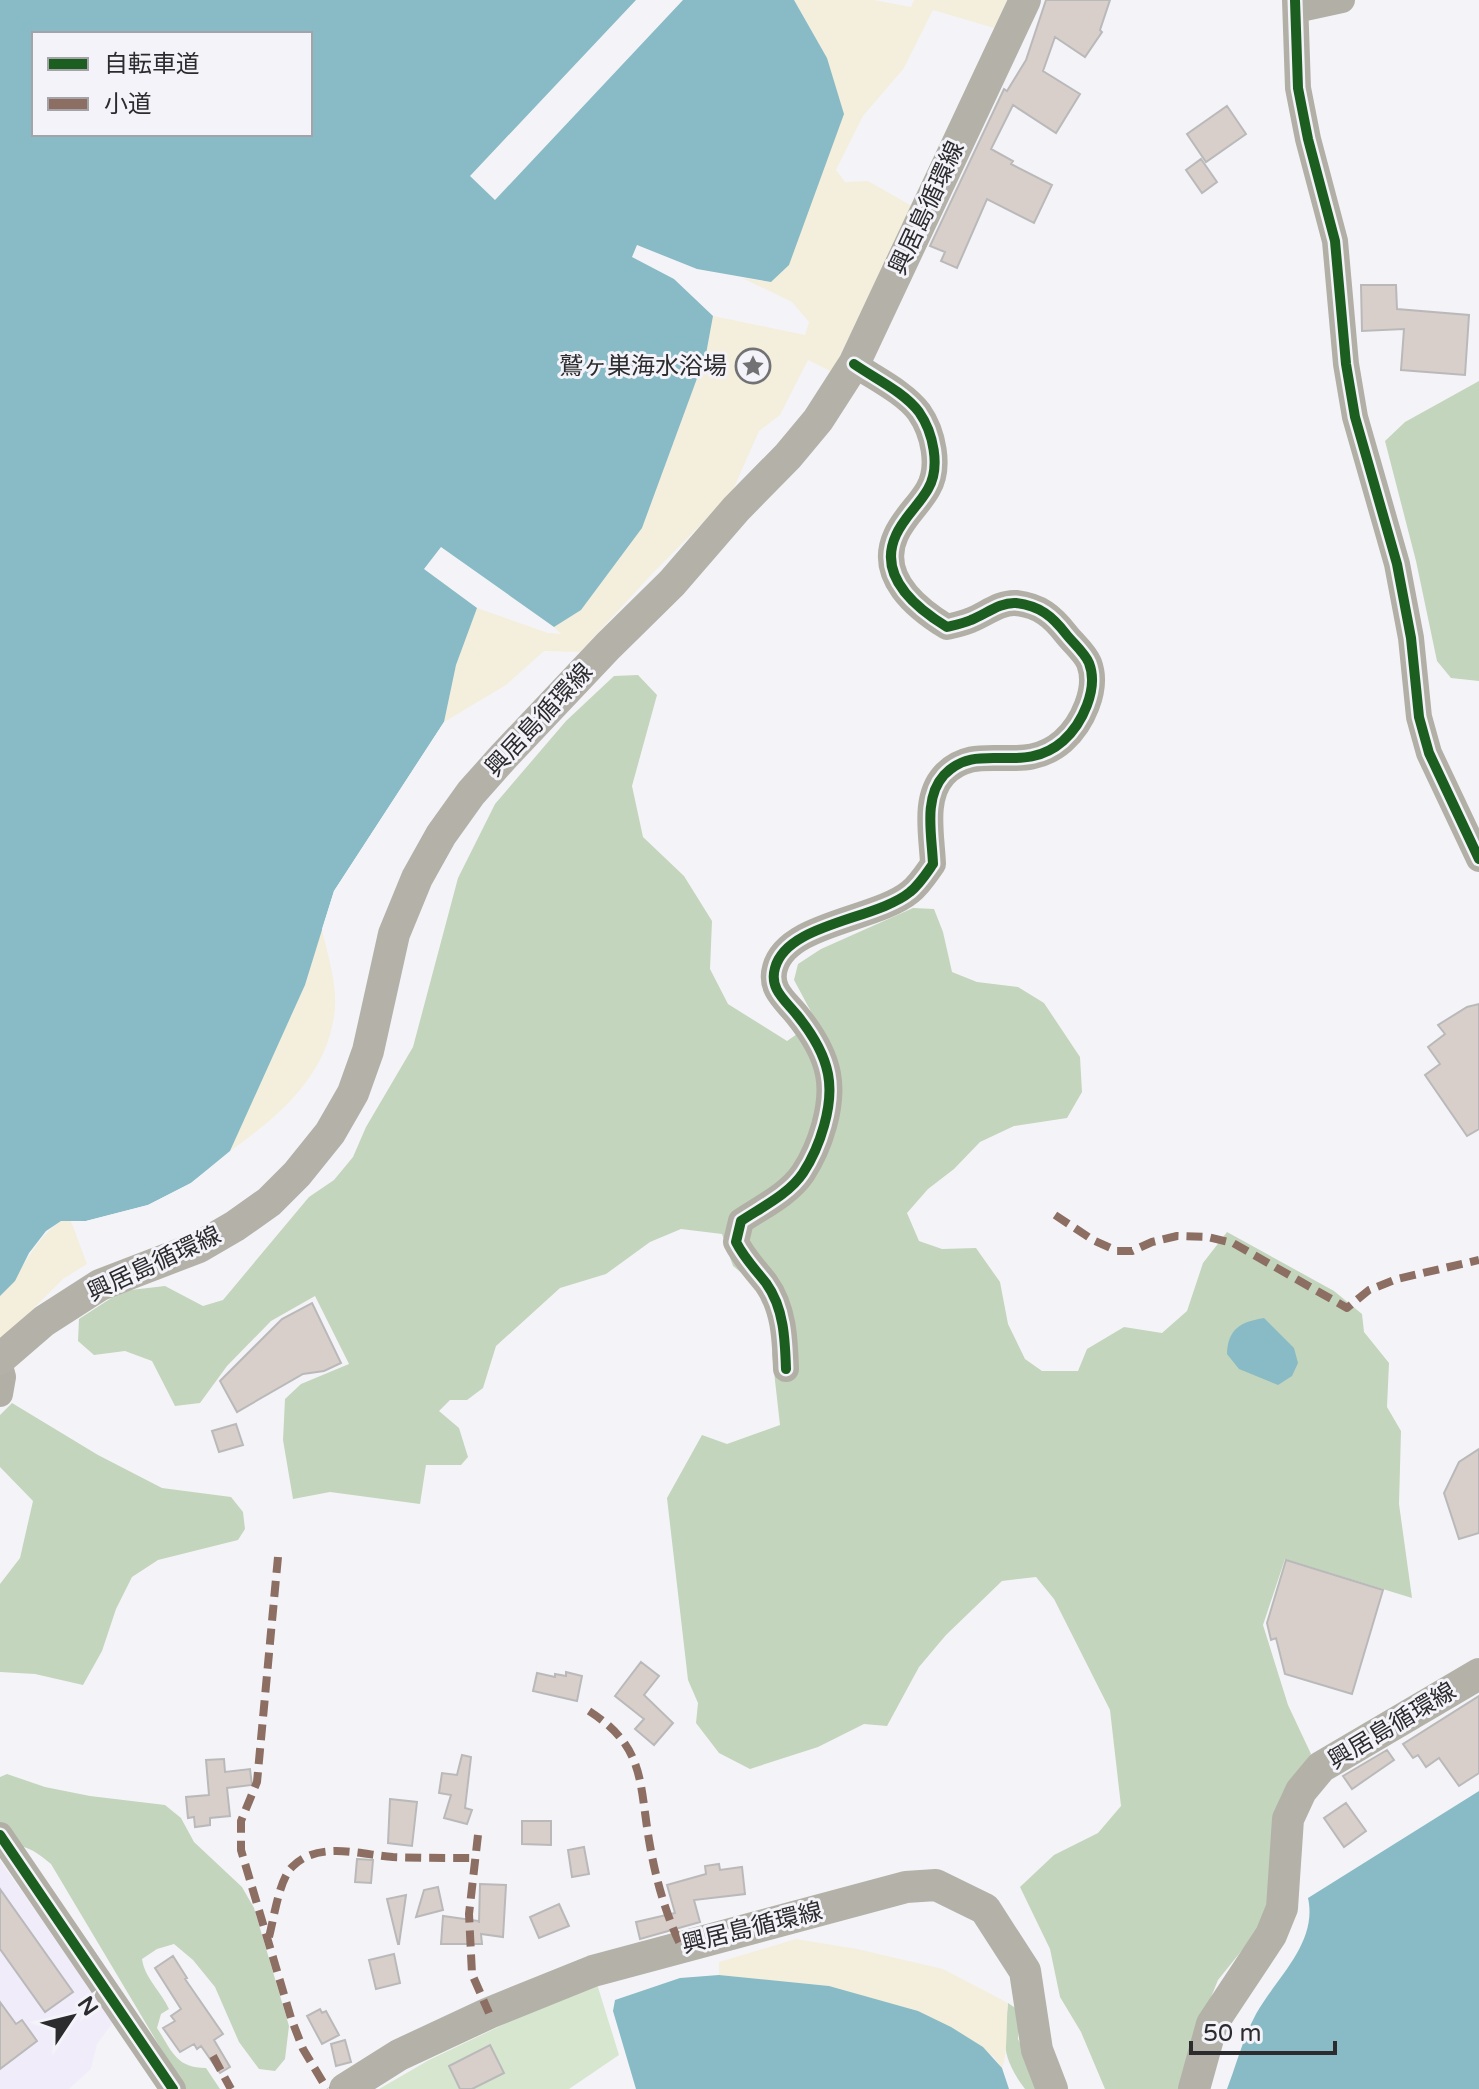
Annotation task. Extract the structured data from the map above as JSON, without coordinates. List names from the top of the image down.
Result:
{
  "streets": {
    "main road": ["興居島循環線"]
  },
  "places": {
    "place": ["鷲ヶ巣海水浴場"]
  },
  "legend": ["自転車道", "小道"],
  "scale_bar": "50 m",
  "north": "top right"
}
